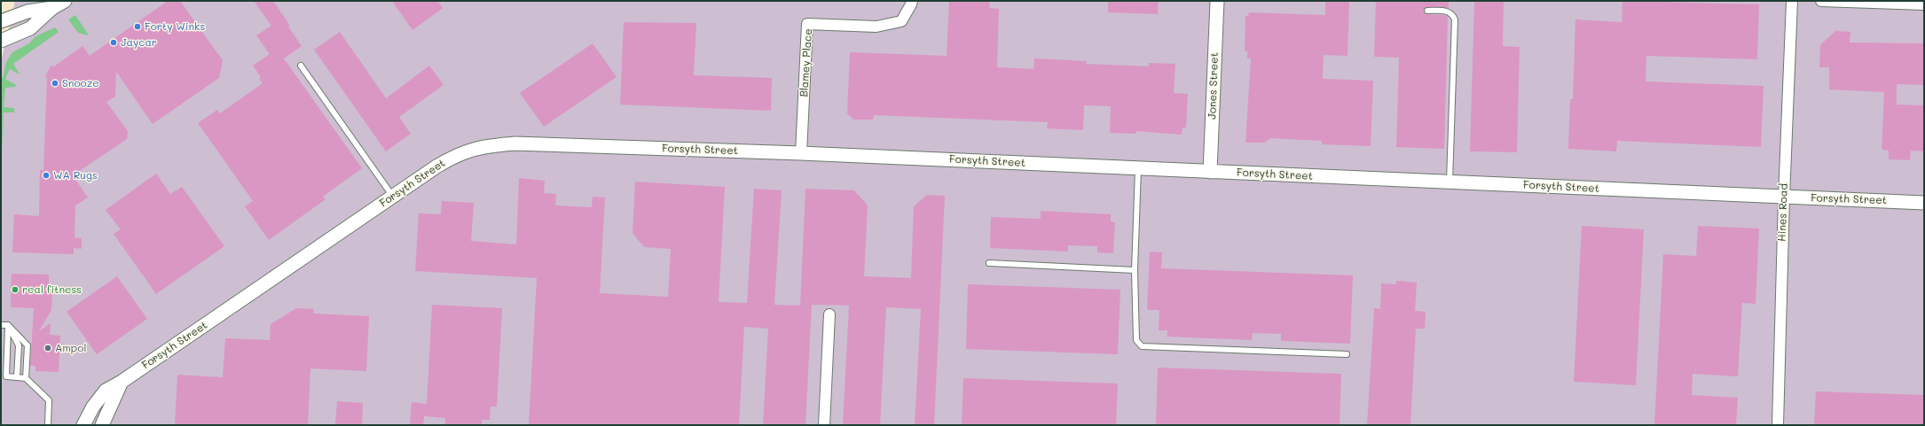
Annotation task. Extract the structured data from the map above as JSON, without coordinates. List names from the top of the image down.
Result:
{
  "streets": {
    "street": [
      "Blamey Place",
      "Jones Street",
      "Forsyth Street",
      "Hines Road"
    ]
  },
  "crossings": [
    ["Blamey Place", "Forsyth Street"],
    ["Jones Street", "Forsyth Street"],
    ["Forsyth Street", "Hines Road"]
  ],
  "places": [
    "Forty Winks",
    "Jaycar",
    "Snooze",
    "WA Rugs",
    "real fitness",
    "Ampol"
  ]
}
